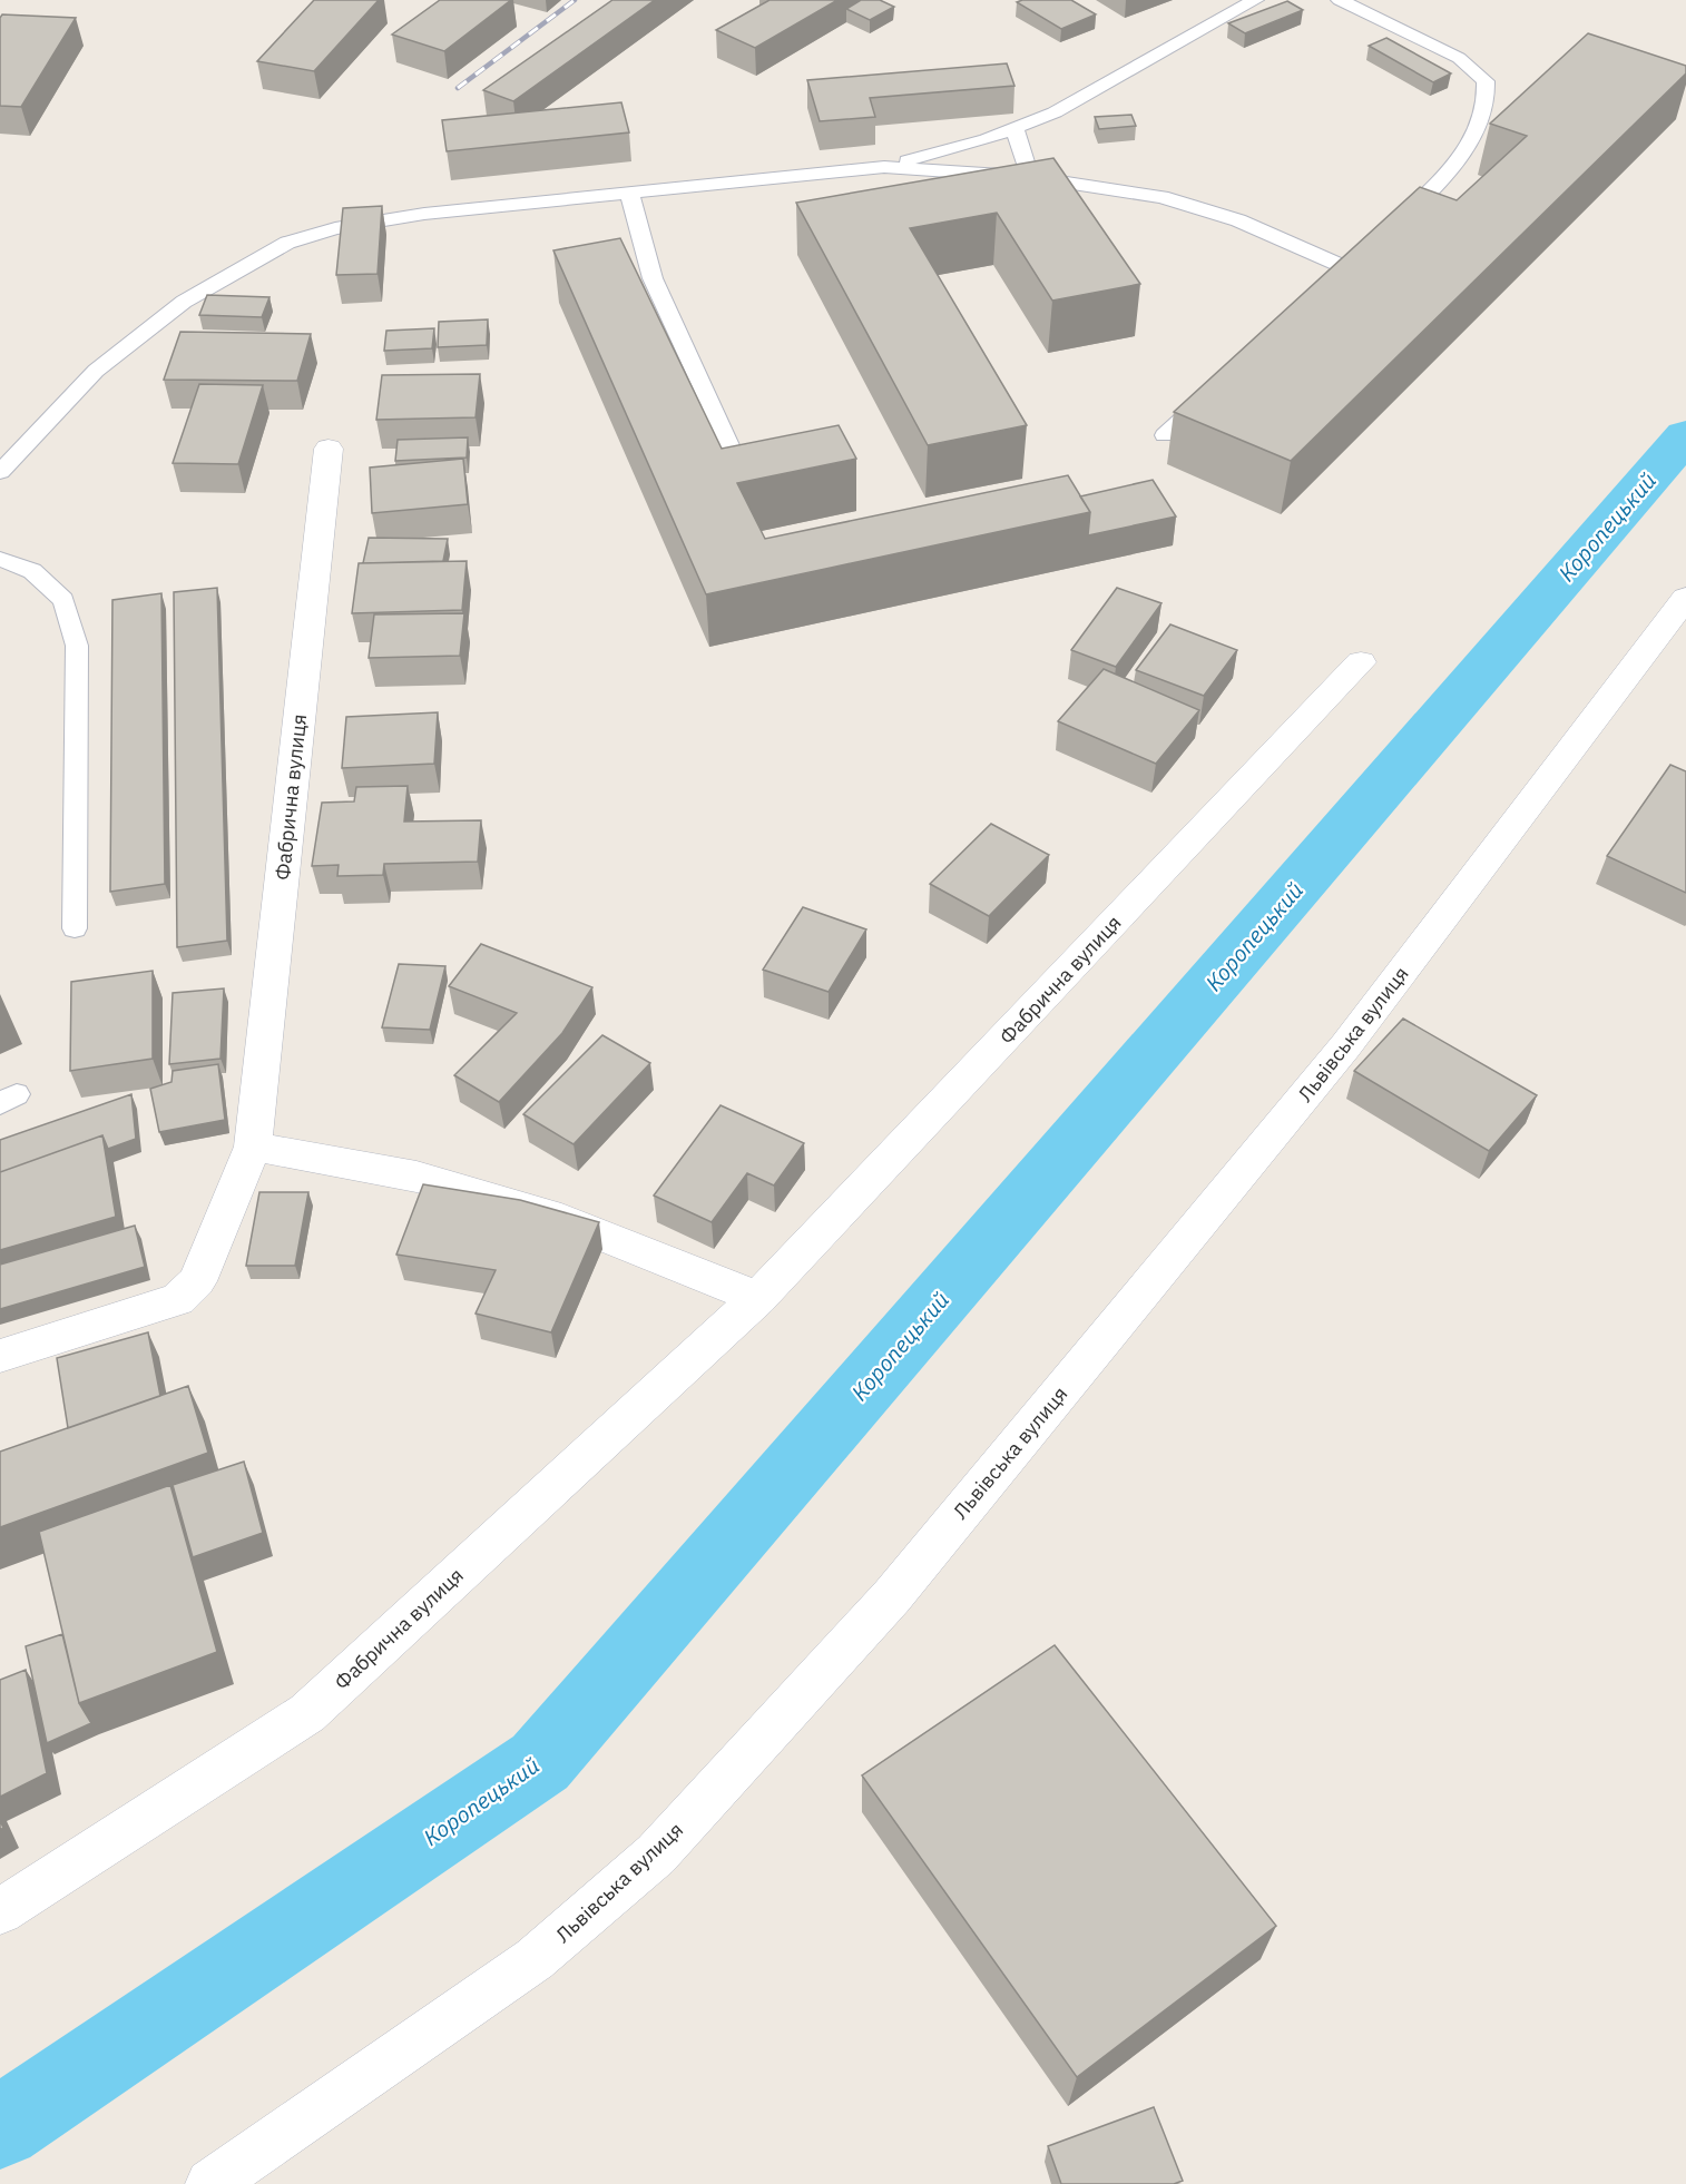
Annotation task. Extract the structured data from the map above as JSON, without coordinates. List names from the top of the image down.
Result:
{
  "streets": {
    "street": ["Фабрична вулиця", "Львівська вулиця"]
  },
  "water": ["Коропецький"]
}
